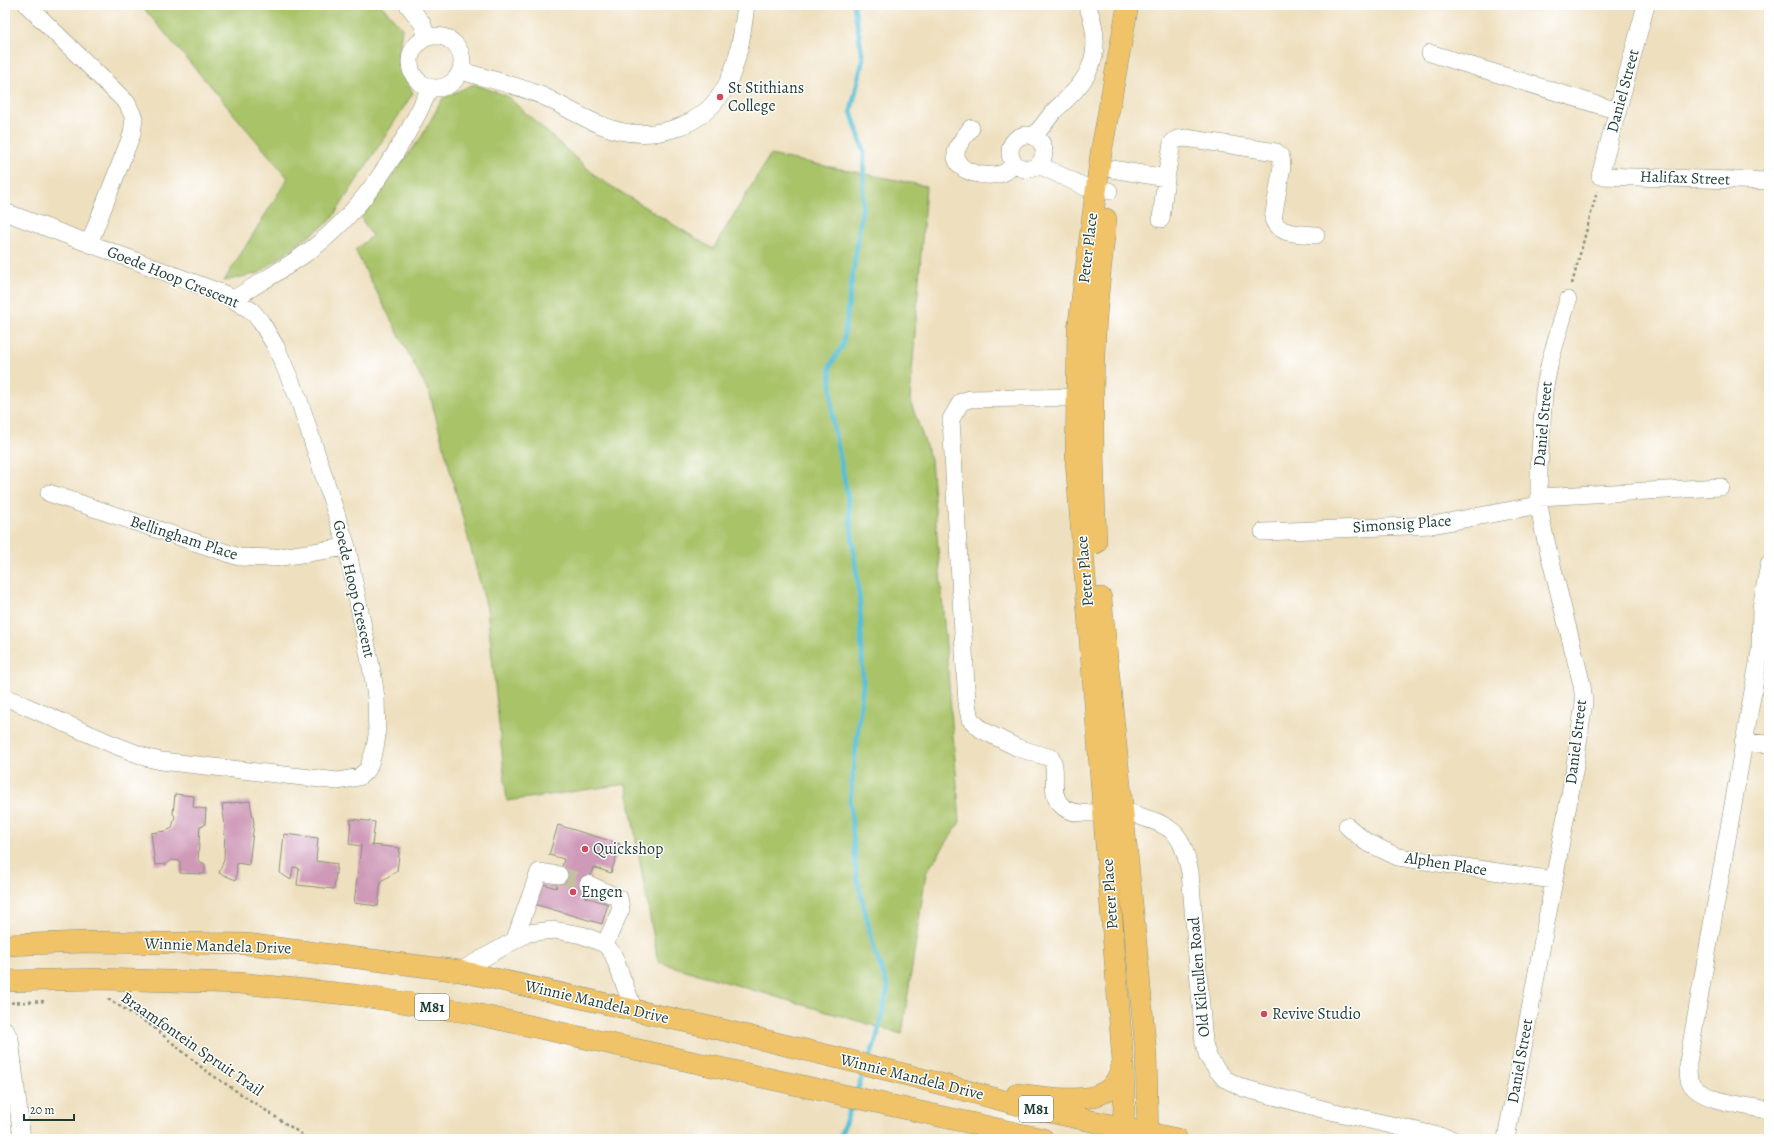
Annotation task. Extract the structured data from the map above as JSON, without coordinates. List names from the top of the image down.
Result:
{
  "streets": {
    "main road": ["Peter Place", "Winnie Mandela Drive", "M81"],
    "street": [
      "Daniel Street",
      "Halifax Street",
      "Goede Hoop Crescent",
      "Simonsig Place",
      "Bellingham Place",
      "Alphen Place",
      "Old Kilcullen Road"
    ],
    "path": ["Braamfontein Spruit Trail"]
  },
  "crossings": [
    ["Daniel Street", "Halifax Street"],
    ["Daniel Street", "Simonsig Place"],
    ["Daniel Street", "Alphen Place"],
    ["Peter Place", "Winnie Mandela Drive"],
    ["Peter Place", "Old Kilcullen Road"],
    ["Goede Hoop Crescent", "Bellingham Place"]
  ],
  "places": [
    "St Stithians College",
    "Quickshop",
    "Engen",
    "Revive Studio"
  ],
  "scale_bar": "20 m"
}
